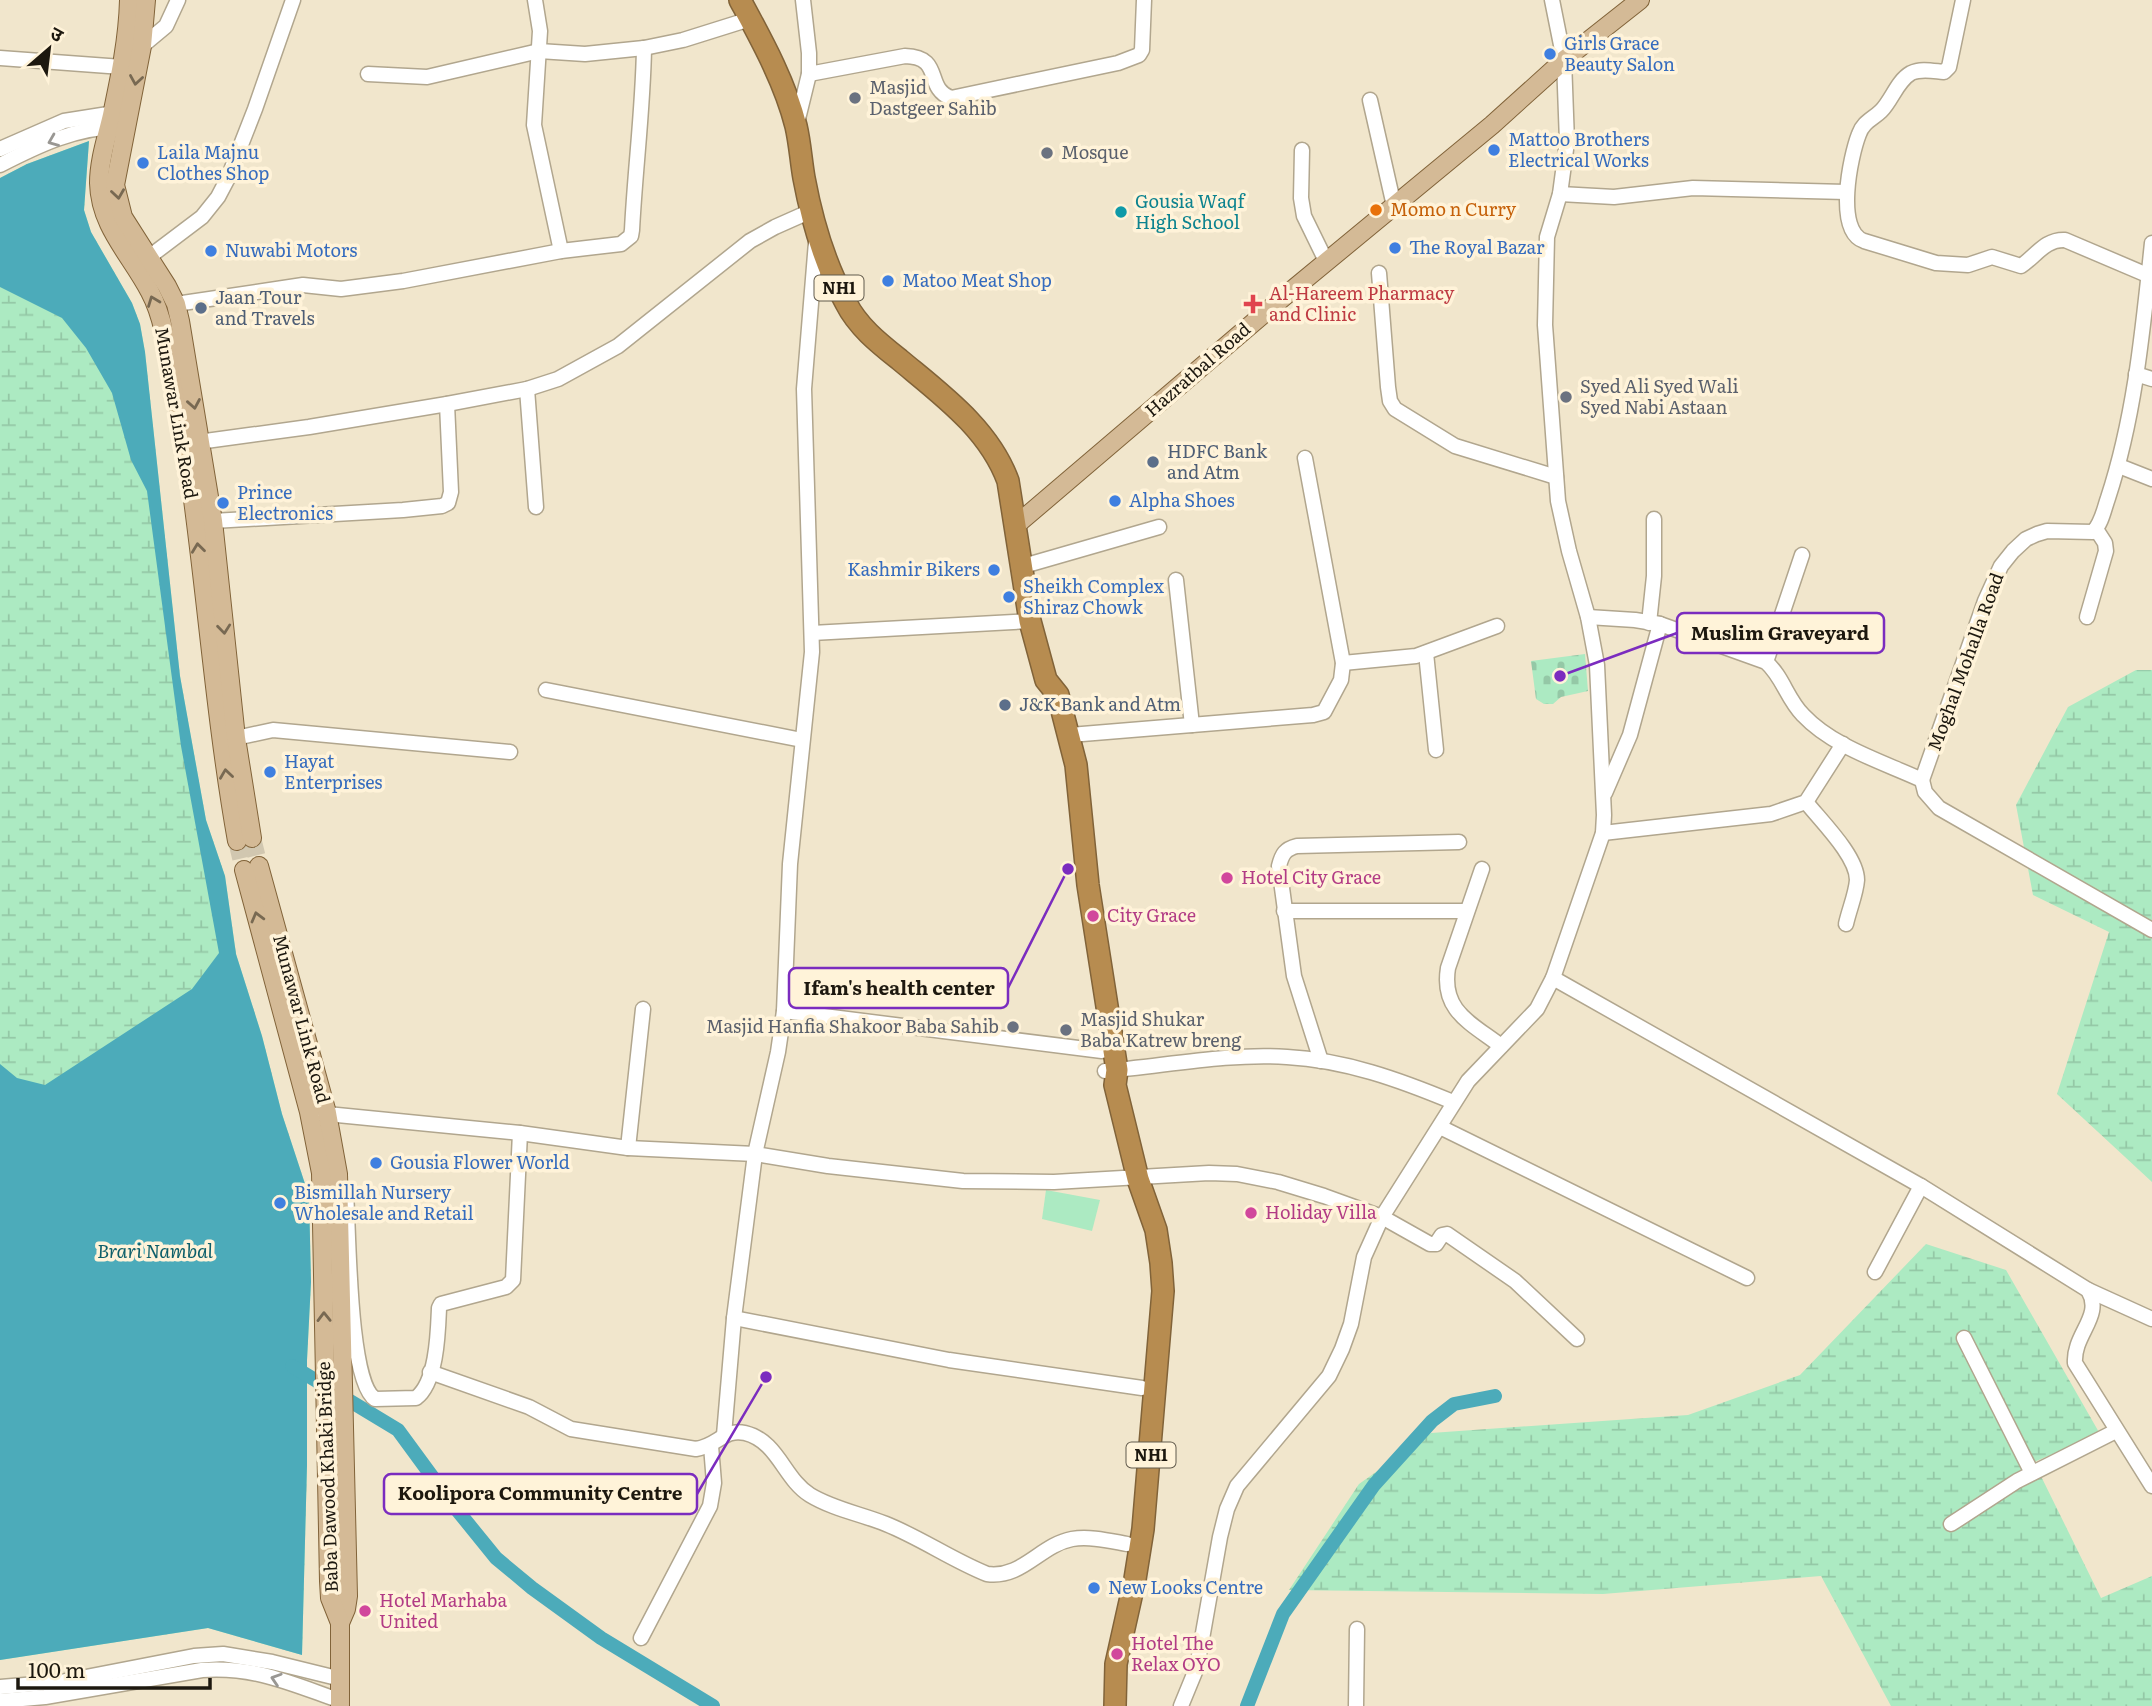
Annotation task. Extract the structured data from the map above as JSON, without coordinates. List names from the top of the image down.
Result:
{
  "streets": {
    "highway": ["NH1"],
    "main road": ["Hazratbal Road", "Munawar Link Road", "Baba Dawood Khaki Bridge"],
    "street": ["Moghal Mohalla Road"]
  },
  "crossings": [
    ["NH1", "Hazratbal Road"],
    ["Munawar Link Road", "Baba Dawood Khaki Bridge"]
  ],
  "water": ["Brari Nambal"],
  "places": {
    "other": [
      "Girls Grace Beauty Salon",
      "Masjid Dastgeer Sahib",
      "Mattoo Brothers Electrical Works",
      "Mosque",
      "Laila Majnu Clothes Shop",
      "Momo n Curry",
      "Gousia Waqf High School",
      "The Royal Bazar",
      "Nuwabi Motors",
      "Matoo Meat Shop",
      "Jaan Tour and Travels",
      "Syed Ali Syed Wali Syed Nabi Astaan",
      "HDFC Bank and Atm",
      "Alpha Shoes",
      "Prince Electronics",
      "Kashmir Bikers",
      "Sheikh Complex Shiraz Chowk",
      "Muslim Graveyard",
      "J&K Bank and Atm",
      "Hayat Enterprises",
      "Ifam's health center",
      "Hotel City Grace",
      "City Grace",
      "Masjid Hanfia Shakoor Baba Sahib",
      "Masjid Shukar Baba Katrew breng",
      "Gousia Flower World",
      "Bismillah Nursery Wholesale and Retail",
      "Holiday Villa",
      "Koolipora Community Centre",
      "New Looks Centre",
      "Hotel Marhaba United",
      "Hotel The Relax OYO"
    ],
    "health": ["Al-Hareem Pharmacy and Clinic"]
  },
  "scale_bar": "100 m",
  "north": "top right"
}
